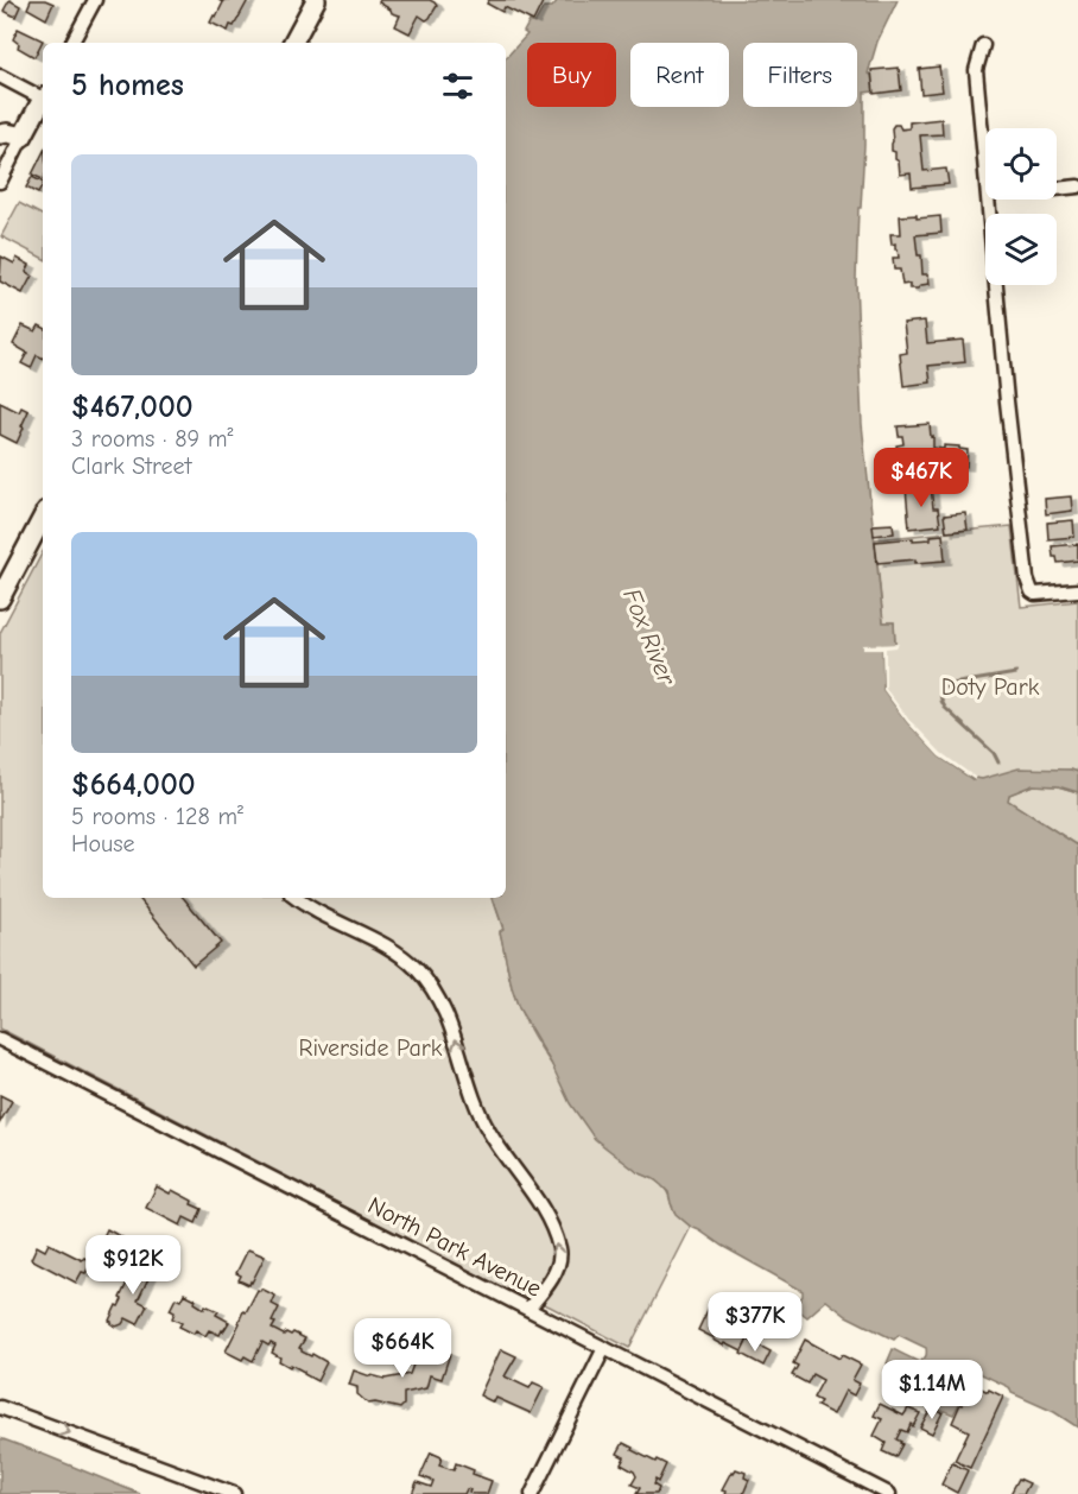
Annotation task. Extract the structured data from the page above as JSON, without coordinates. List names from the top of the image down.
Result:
{
  "streets": {
    "street": ["North Park Avenue"]
  },
  "water": ["Fox River"],
  "parks": ["Doty Park", "Riverside Park"],
  "page": {
    "chip": ["Buy", "Rent", "Filters"],
    "heading": "5 homes",
    "list": [
      {
        "name": "$467,000",
        "note": "3 rooms · 89 m² · Clark Street"
      },
      {
        "name": "$664,000",
        "note": "5 rooms · 128 m² · House"
      }
    ],
    "price": [
      "$467K",
      "$912K",
      "$377K",
      "$664K",
      "$1.14M"
    ]
  }
}
